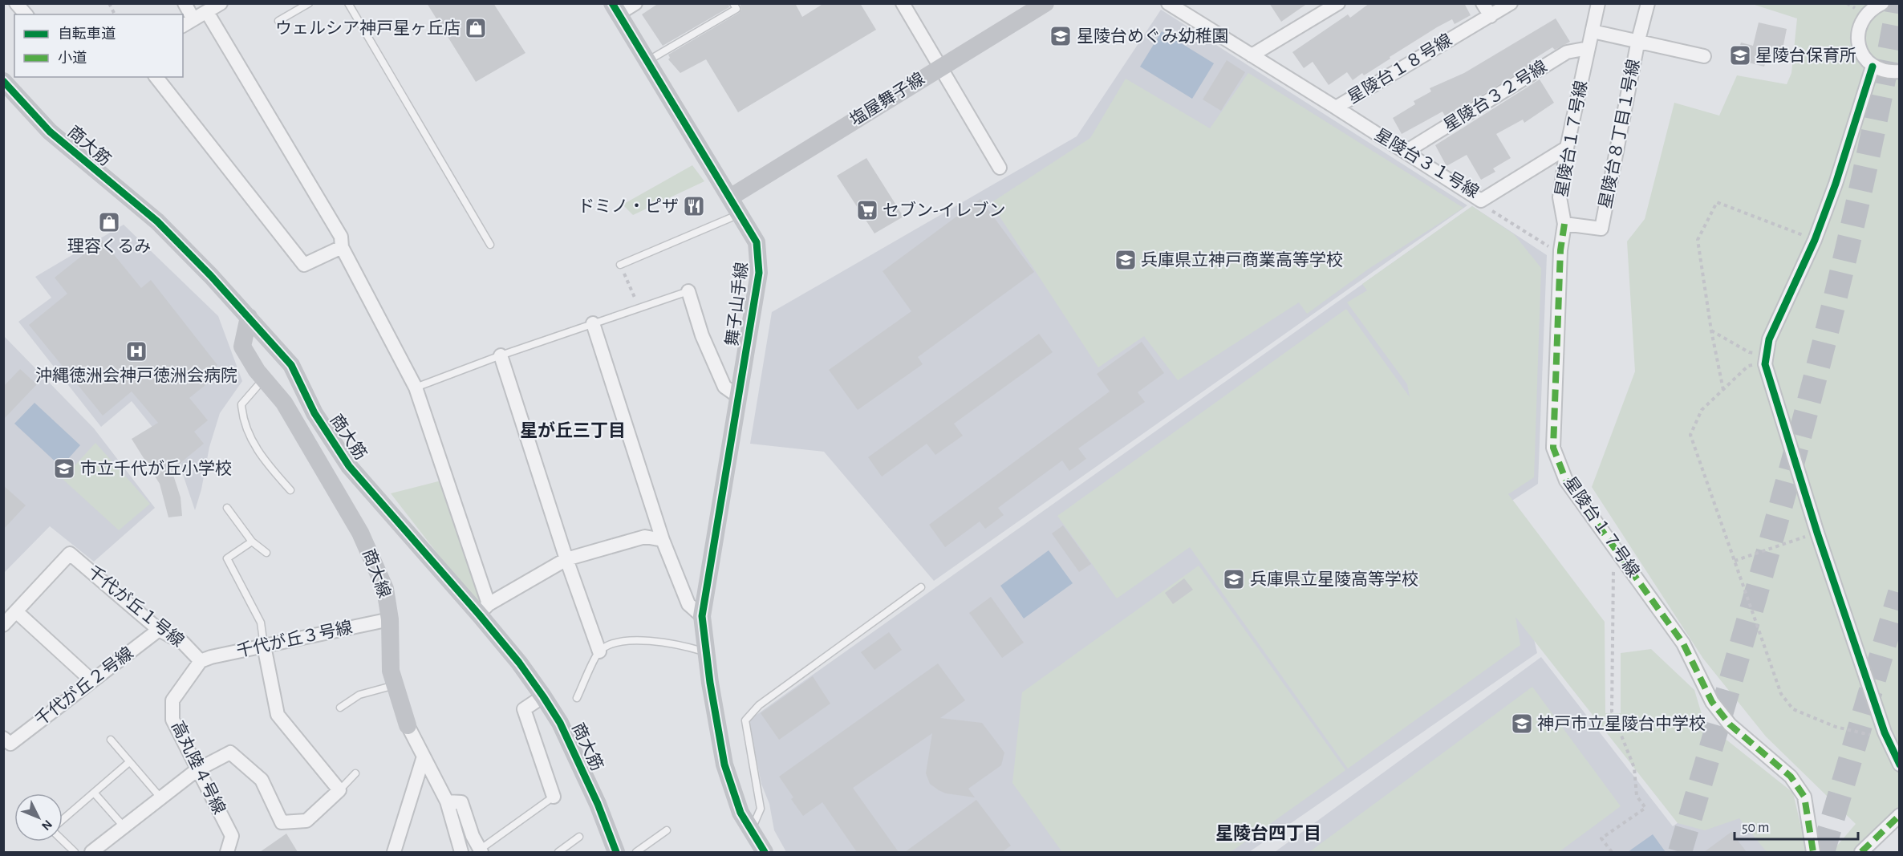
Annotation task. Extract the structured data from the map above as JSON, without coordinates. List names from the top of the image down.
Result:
{
  "streets": {
    "street": [
      "星陵台１８号線",
      "星陵台３２号線",
      "塩屋舞子線",
      "星陵台８丁目１号線",
      "星陵台１７号線",
      "商大筋",
      "星陵台３１号線",
      "舞子山手線",
      "商大線",
      "千代が丘１号線",
      "千代が丘３号線",
      "千代が丘２号線",
      "高丸陸４号線"
    ]
  },
  "crossings": [
    ["星陵台１８号線", "星陵台３１号線"],
    ["星陵台３２号線", "星陵台１７号線"],
    ["星陵台３２号線", "星陵台３１号線"],
    ["塩屋舞子線", "舞子山手線"],
    ["星陵台８丁目１号線", "星陵台１７号線"],
    ["星陵台１７号線", "星陵台３１号線"],
    ["商大筋", "商大線"],
    ["商大線", "千代が丘３号線"],
    ["千代が丘１号線", "千代が丘３号線"],
    ["千代が丘１号線", "千代が丘２号線"],
    ["千代が丘１号線", "高丸陸４号線"],
    ["千代が丘３号線", "高丸陸４号線"]
  ],
  "districts": ["星が丘三丁目", "星陵台四丁目"],
  "places": {
    "shop": ["ウェルシア神戸星ヶ丘店", "理容くるみ"],
    "school or university": [
      "星陵台めぐみ幼稚園",
      "星陵台保育所",
      "兵庫県立神戸商業高等学校",
      "市立千代が丘小学校",
      "兵庫県立星陵高等学校",
      "神戸市立星陵台中学校"
    ],
    "restaurant": ["ドミノ・ピザ"],
    "supermarket": ["セブン-イレブン"],
    "hospital": ["沖縄徳洲会神戸徳洲会病院"]
  },
  "legend": ["自転車道", "小道"],
  "scale_bar": "50 m",
  "north": "bottom right"
}
